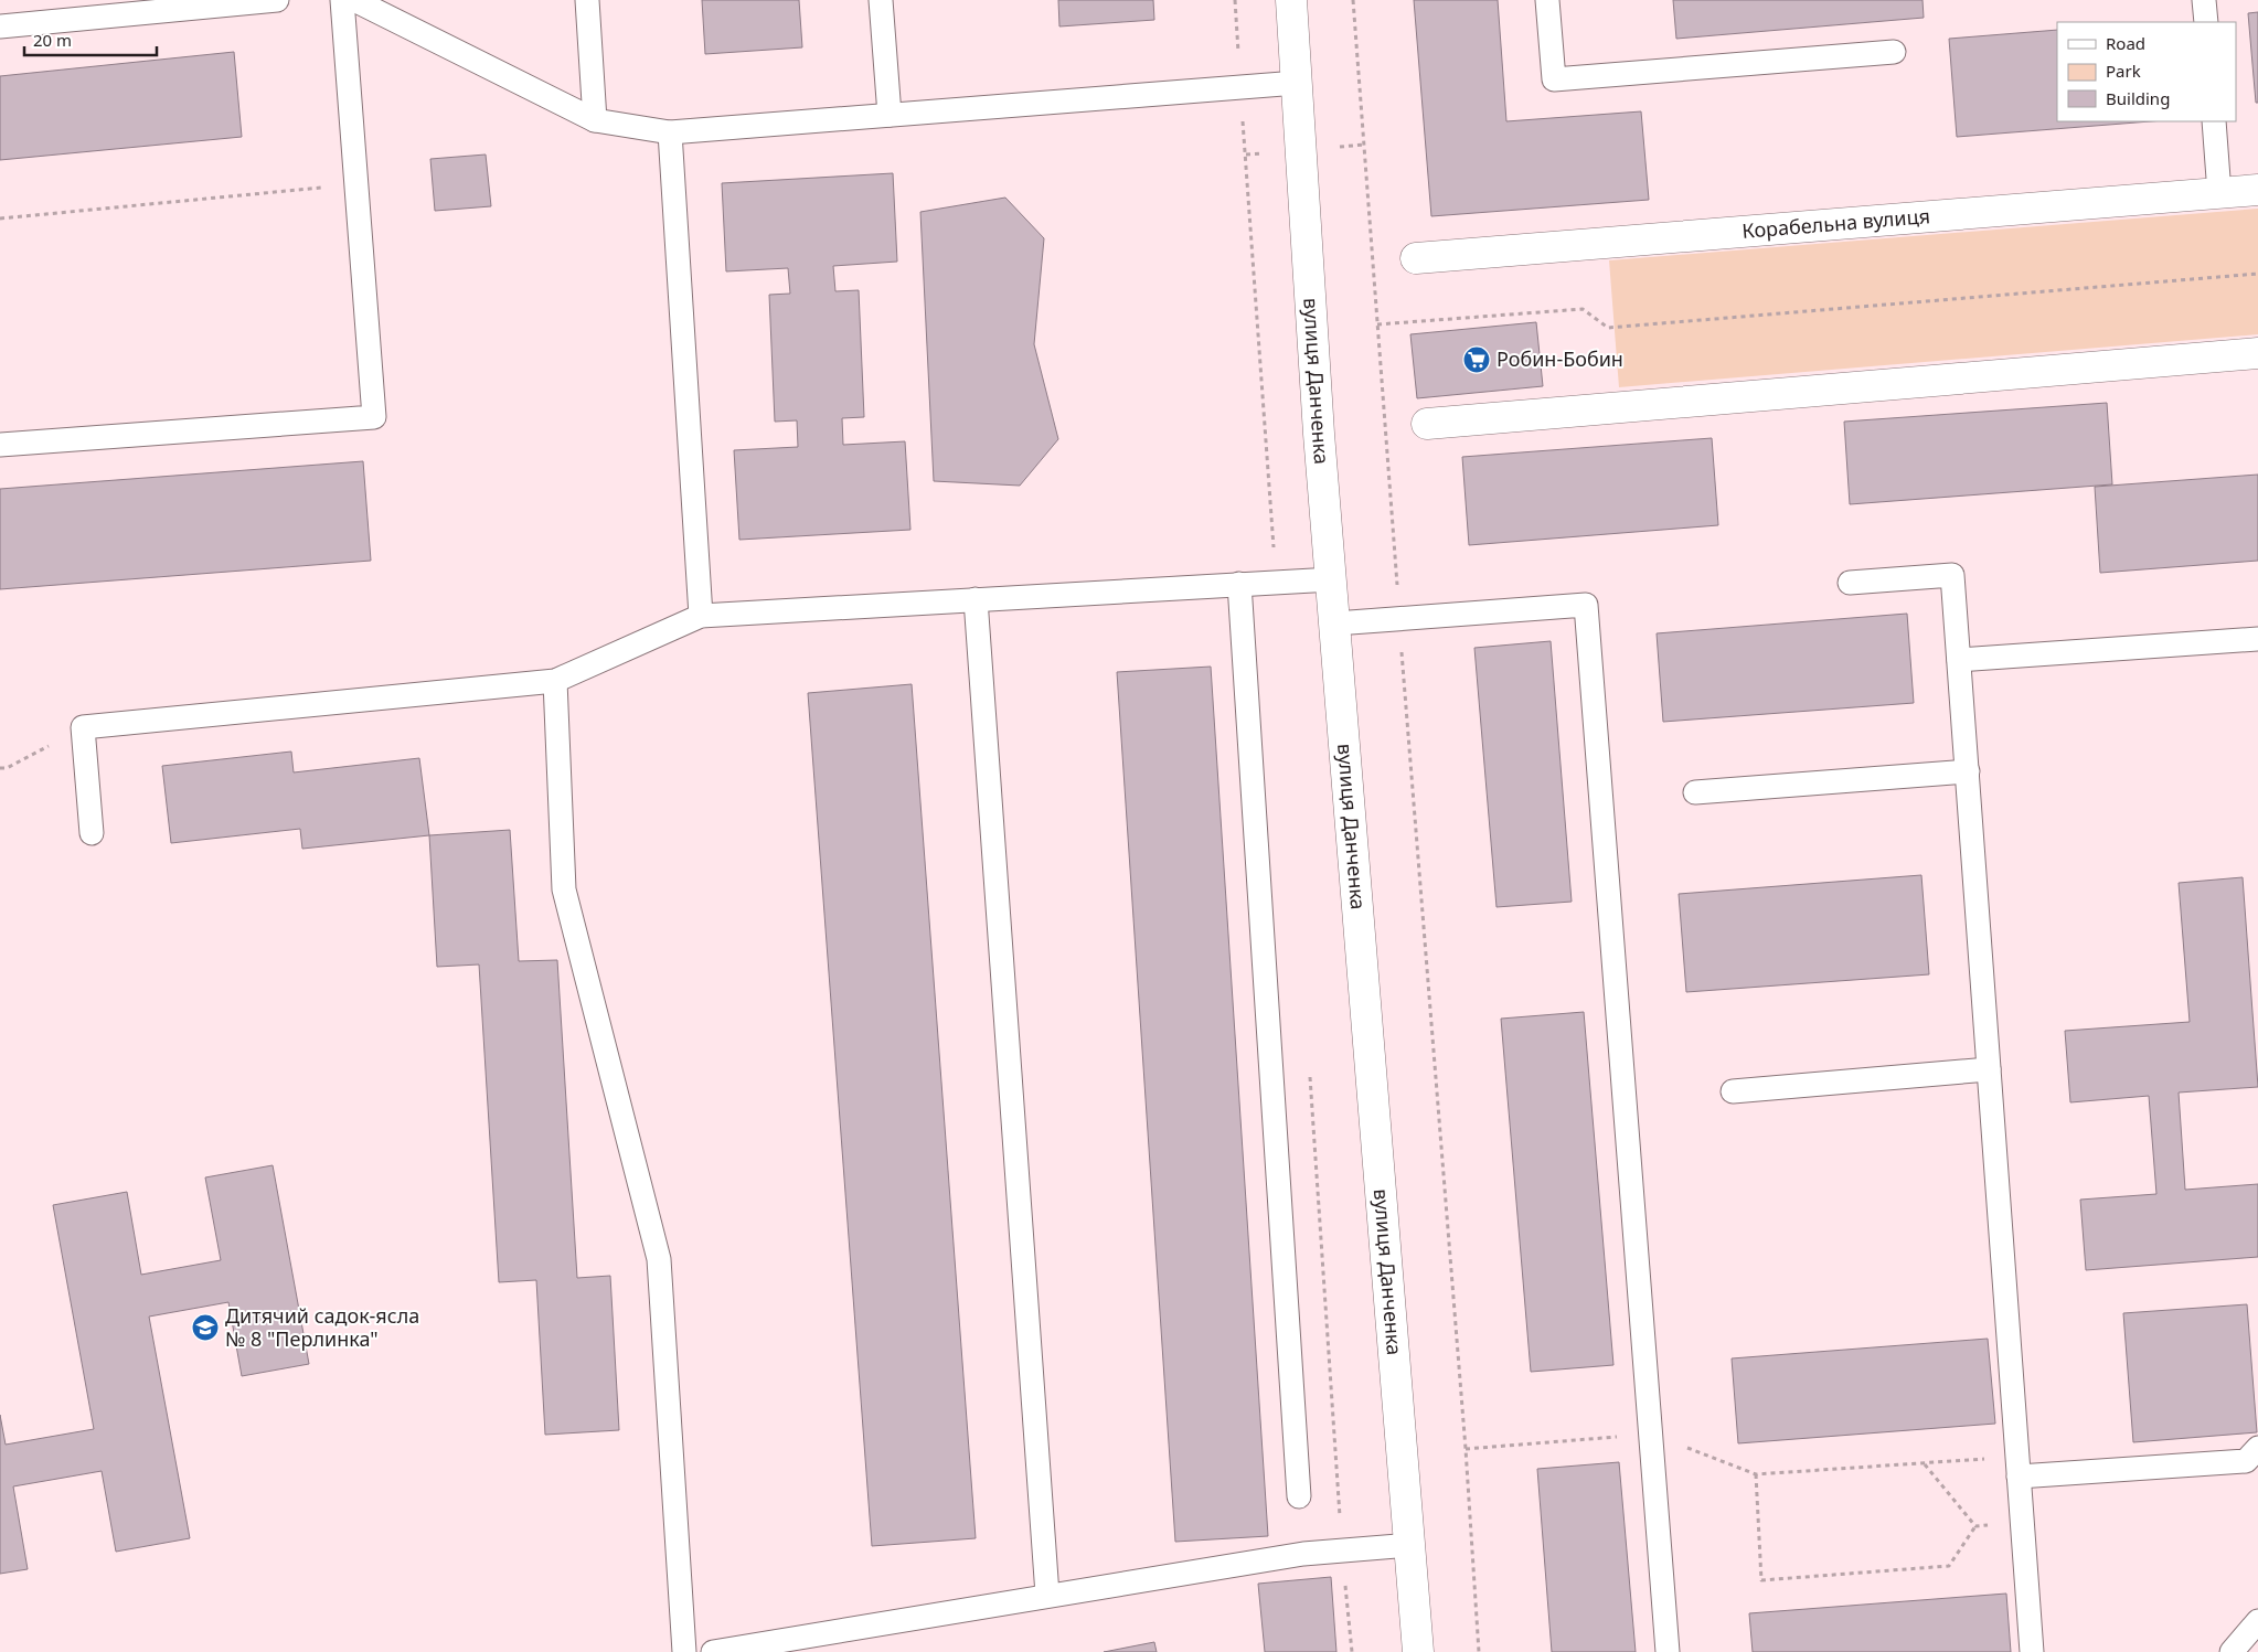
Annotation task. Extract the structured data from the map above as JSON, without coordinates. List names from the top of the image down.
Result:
{
  "streets": {
    "street": ["Корабельна вулиця", "вулиця Данченка"]
  },
  "places": {
    "supermarket": ["Робин-Бобин"],
    "school or university": ["Дитячий садок-ясла № 8 \"Перлинка\""]
  },
  "legend": ["Road", "Park", "Building"],
  "scale_bar": "20 m"
}
